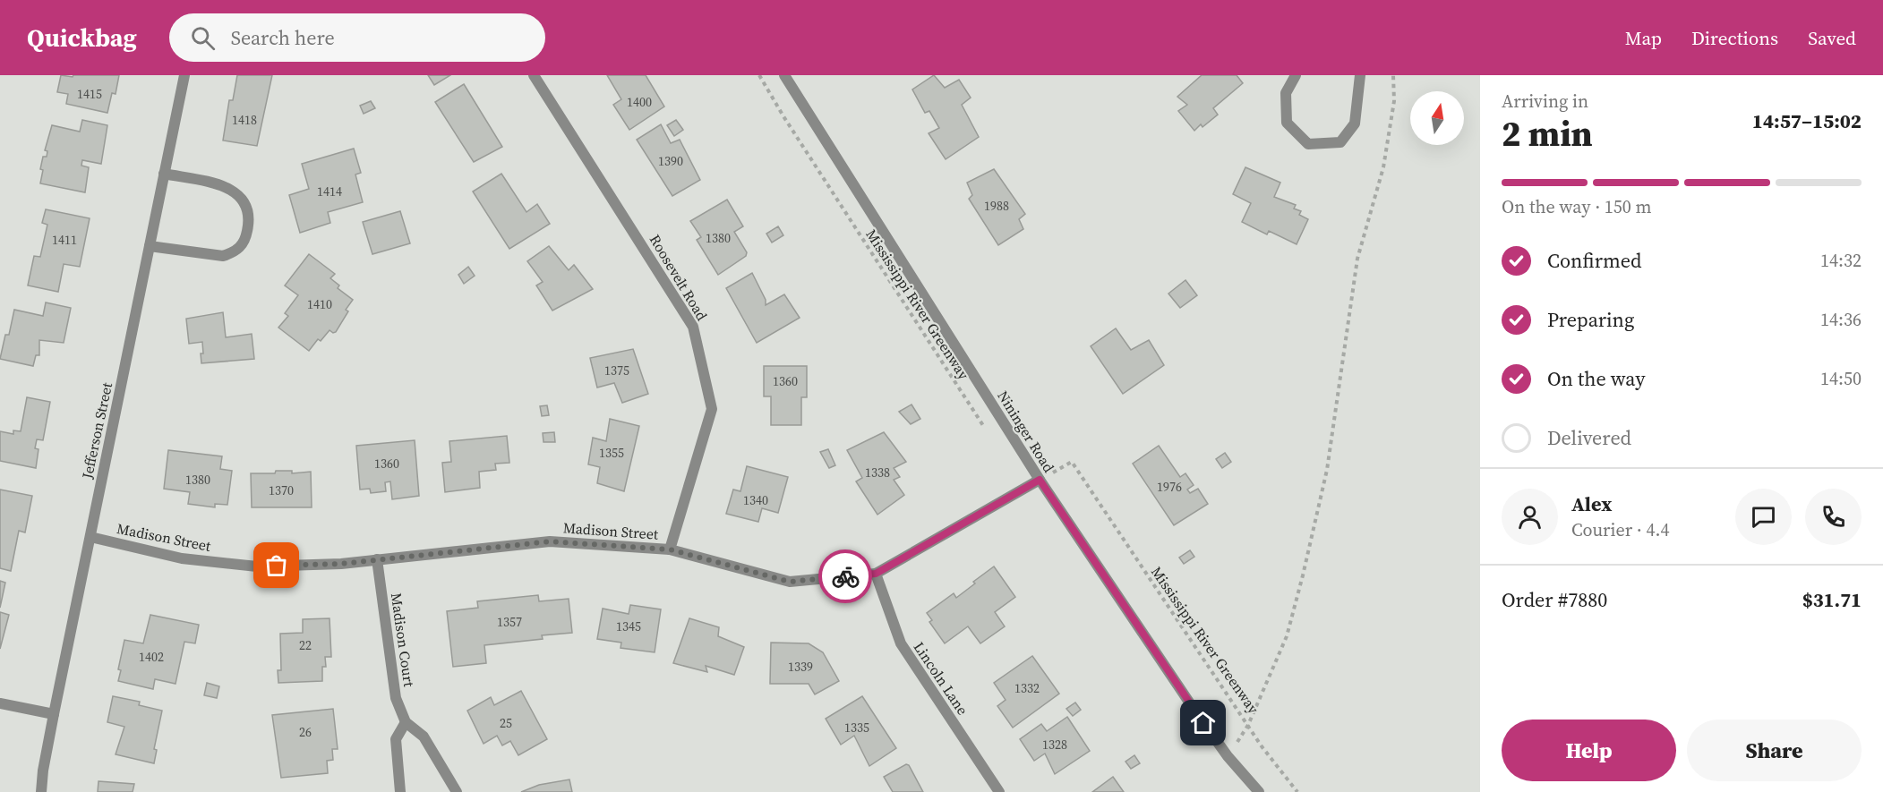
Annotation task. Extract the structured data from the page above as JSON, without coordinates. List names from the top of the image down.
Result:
{
  "streets": {
    "street": [
      "Roosevelt Road",
      "Jefferson Street",
      "Nininger Road",
      "Madison Street",
      "Madison Court",
      "Lincoln Lane"
    ],
    "path": ["Mississippi River Greenway"]
  },
  "crossings": [
    ["Roosevelt Road", "Madison Street"],
    ["Mississippi River Greenway", "Nininger Road"],
    ["Mississippi River Greenway", "Madison Street"],
    ["Jefferson Street", "Madison Street"],
    ["Nininger Road", "Madison Street"],
    ["Madison Street", "Madison Court"],
    ["Madison Street", "Lincoln Lane"]
  ],
  "house_numbers": [
    "1415",
    "1400",
    "1418",
    "1390",
    "1414",
    "1988",
    "1380",
    "1411",
    "1410",
    "1375",
    "1360",
    "1355",
    "1360",
    "1338",
    "1380",
    "1976",
    "1370",
    "1340",
    "1357",
    "1345",
    "22",
    "1402",
    "1339",
    "1332",
    "25",
    "1335",
    "26",
    "1328"
  ],
  "north": "top",
  "page": {
    "header": "Quickbag",
    "search": "Search here",
    "nav": ["Map", "Directions", "Saved"],
    "heading": ["2 min", "Arriving in", "14:57–15:02"],
    "panel": [
      "Alex",
      "Courier · 4.4",
      "Order #7880",
      "$31.71"
    ],
    "bar": "On the way · 150 m",
    "list": [
      ["Confirmed", "14:32"],
      ["Preparing", "14:36"],
      ["On the way", "14:50"],
      "Delivered"
    ],
    "buttons": ["Help", "Share"]
  }
}
